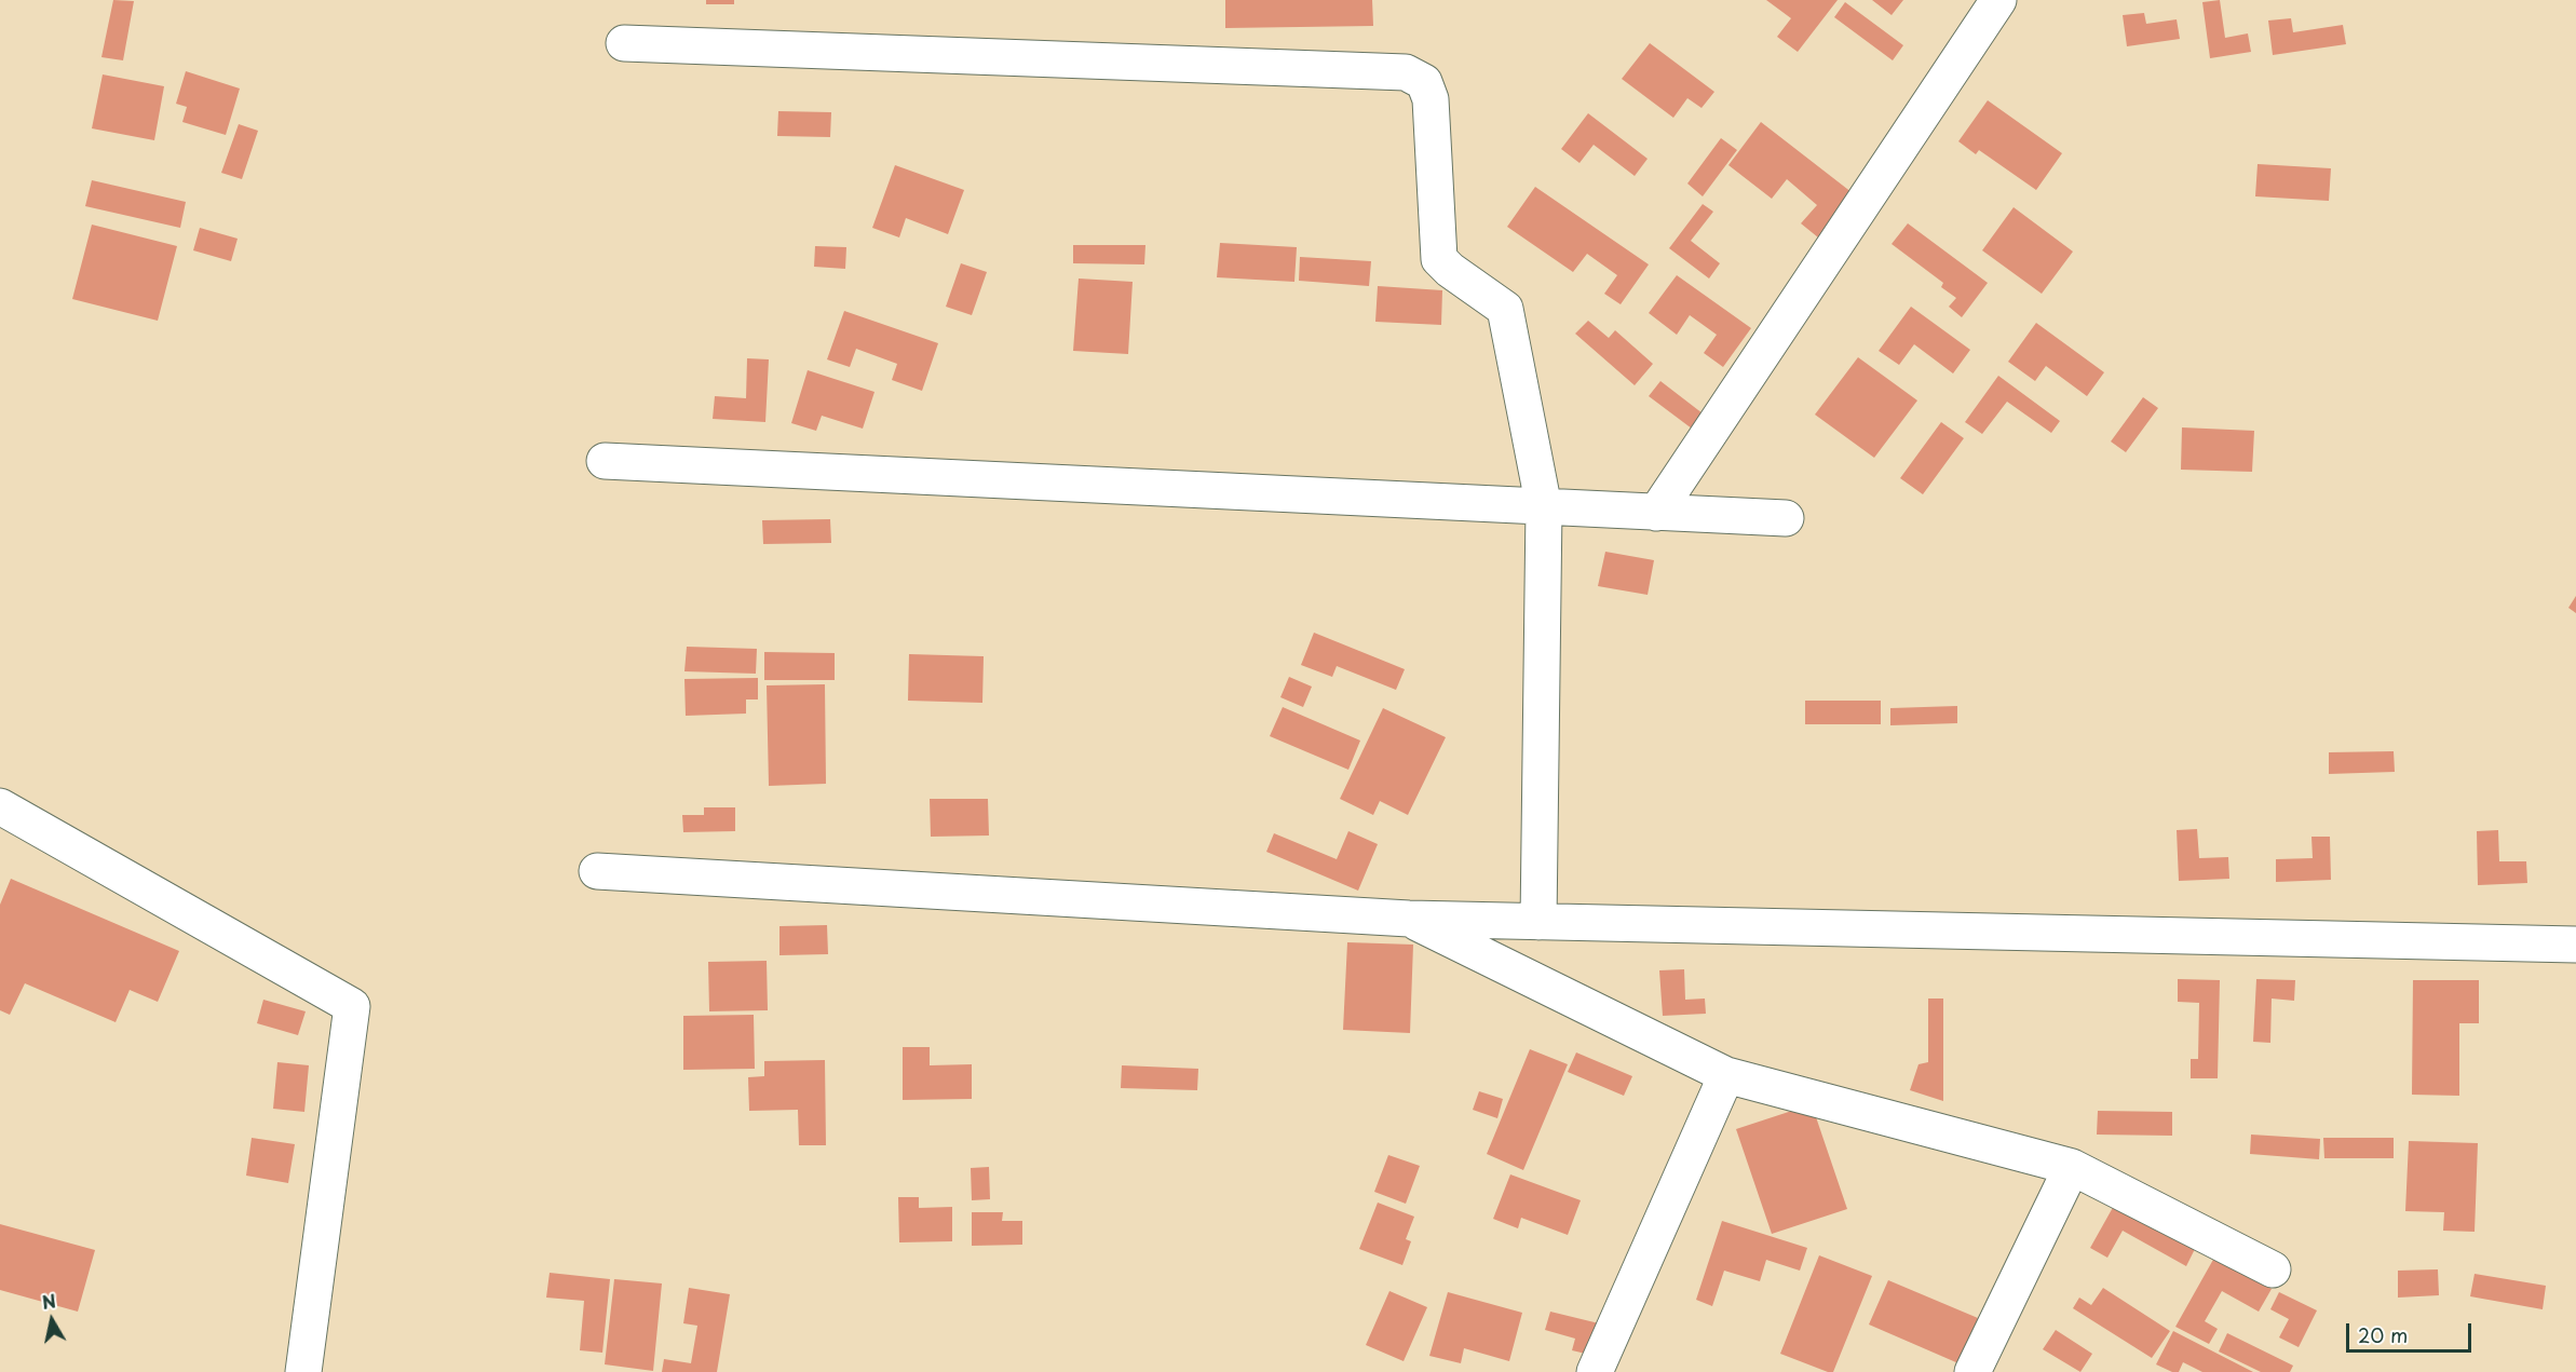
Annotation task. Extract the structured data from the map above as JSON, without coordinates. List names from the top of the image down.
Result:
{
  "scale_bar": "20 m",
  "north": "top"
}
